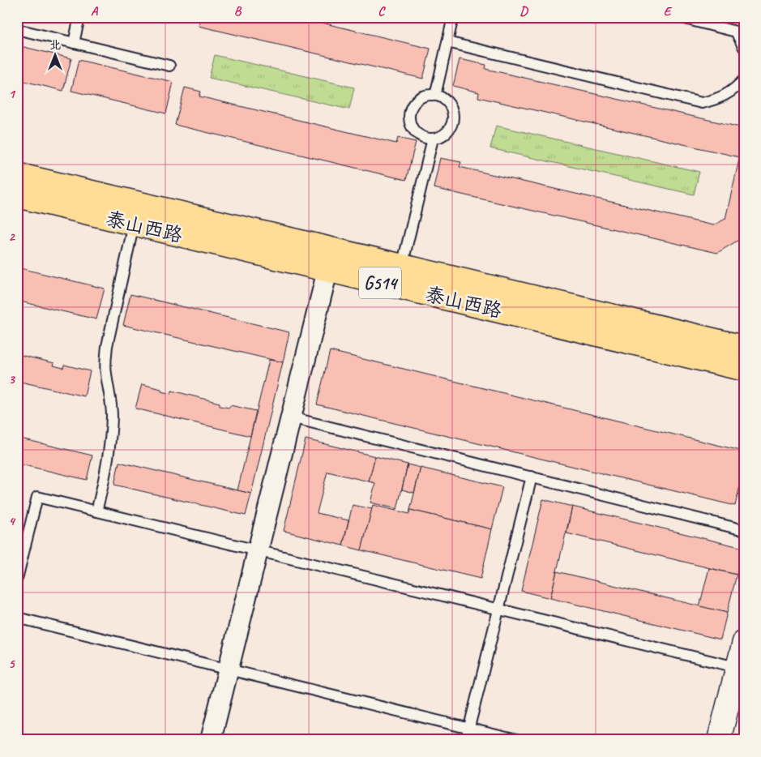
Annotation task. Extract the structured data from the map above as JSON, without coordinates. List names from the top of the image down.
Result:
{
  "streets": {
    "highway": ["泰山西路", "G514"]
  },
  "north": "top",
  "grid": {
    "columns": [
      "A",
      "B",
      "C",
      "D",
      "E"
    ],
    "rows": [
      "1",
      "2",
      "3",
      "4",
      "5"
    ]
  }
}
